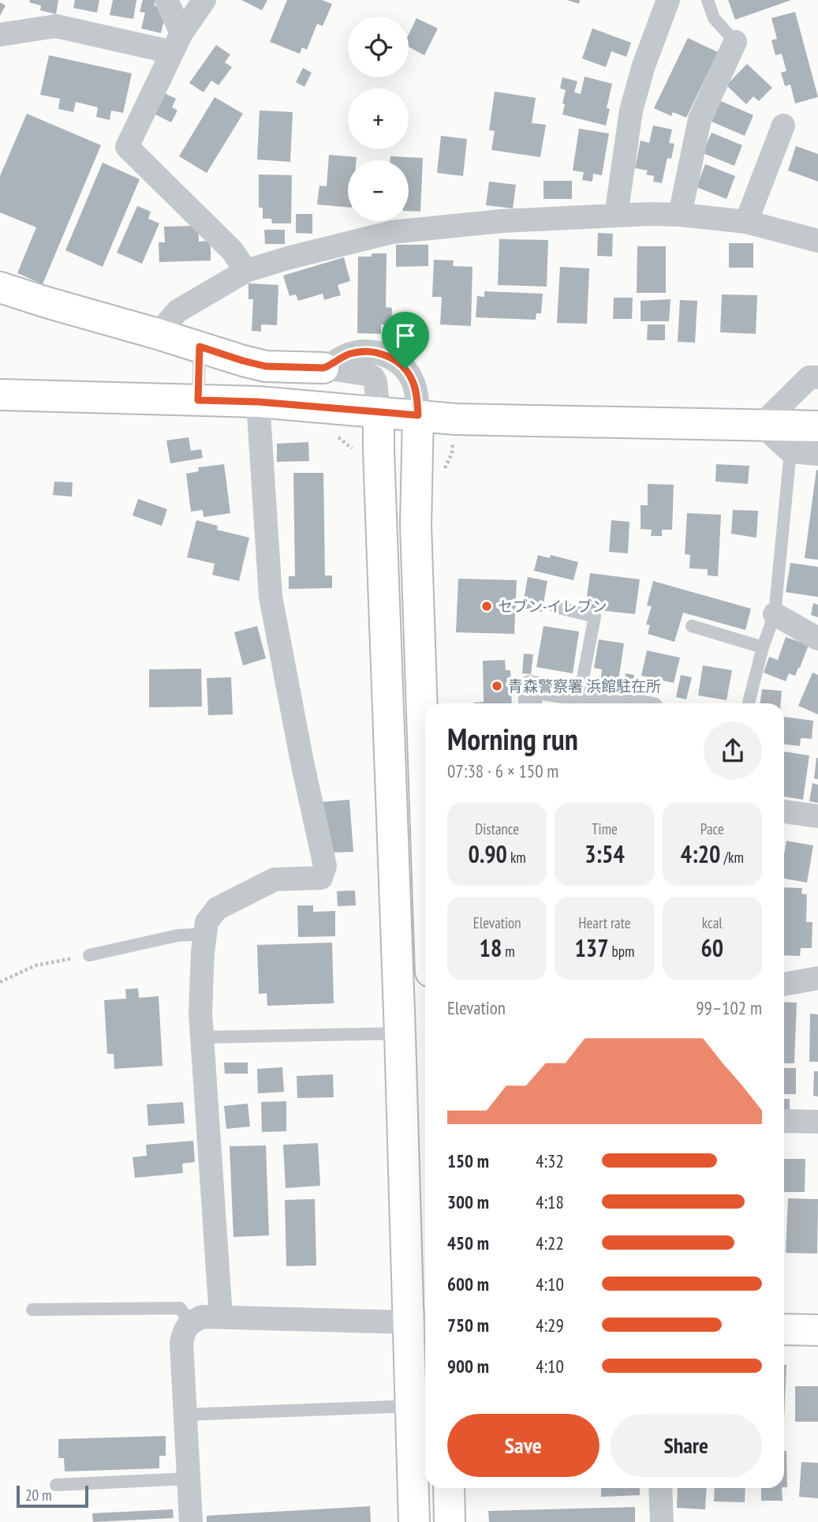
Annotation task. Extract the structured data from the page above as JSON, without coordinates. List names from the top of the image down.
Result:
{
  "places": ["セブン-イレブン", "青森警察署 浜館駐在所"],
  "scale_bar": "20 m",
  "page": {
    "map_buttons": ["+", "−"],
    "heading": ["Morning run", "07:38 · 6 × 150 m"],
    "stats": [
      ["Distance", "0.90 km"],
      ["Time", "3:54"],
      ["Pace", "4:20 /km"],
      ["Elevation", "18 m"],
      ["Heart rate", "137 bpm"],
      ["kcal", "60"]
    ],
    "chart": ["Elevation", "99–102 m"],
    "list": [
      {
        "name": "150 m",
        "note": "4:32"
      },
      {
        "name": "300 m",
        "note": "4:18"
      },
      {
        "name": "450 m",
        "note": "4:22"
      },
      {
        "name": "600 m",
        "note": "4:10"
      },
      {
        "name": "750 m",
        "note": "4:29"
      },
      {
        "name": "900 m",
        "note": "4:10"
      }
    ],
    "buttons": ["Save", "Share"],
    "scale": "20 m"
  }
}
